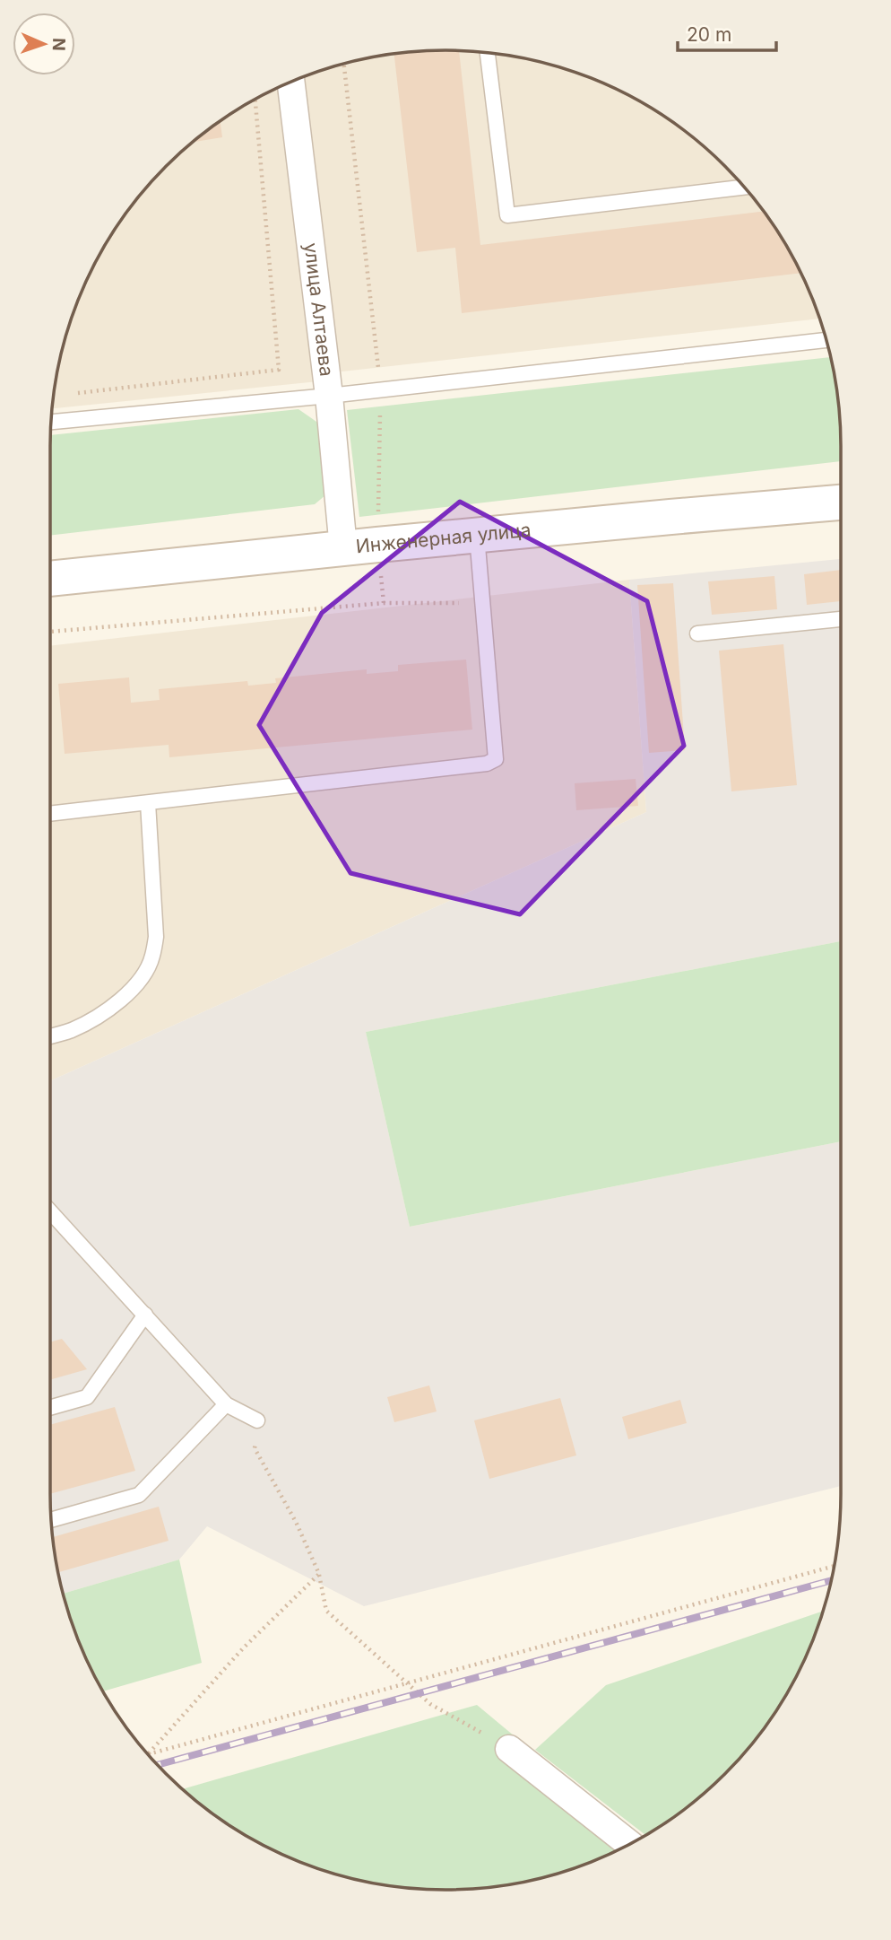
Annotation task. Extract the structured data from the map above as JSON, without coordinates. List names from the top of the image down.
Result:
{
  "streets": {
    "main road": ["Инженерная улица"],
    "street": ["улица Алтаева"]
  },
  "crossings": [
    ["улица Алтаева", "Инженерная улица"]
  ],
  "scale_bar": "20 m",
  "north": "right"
}
